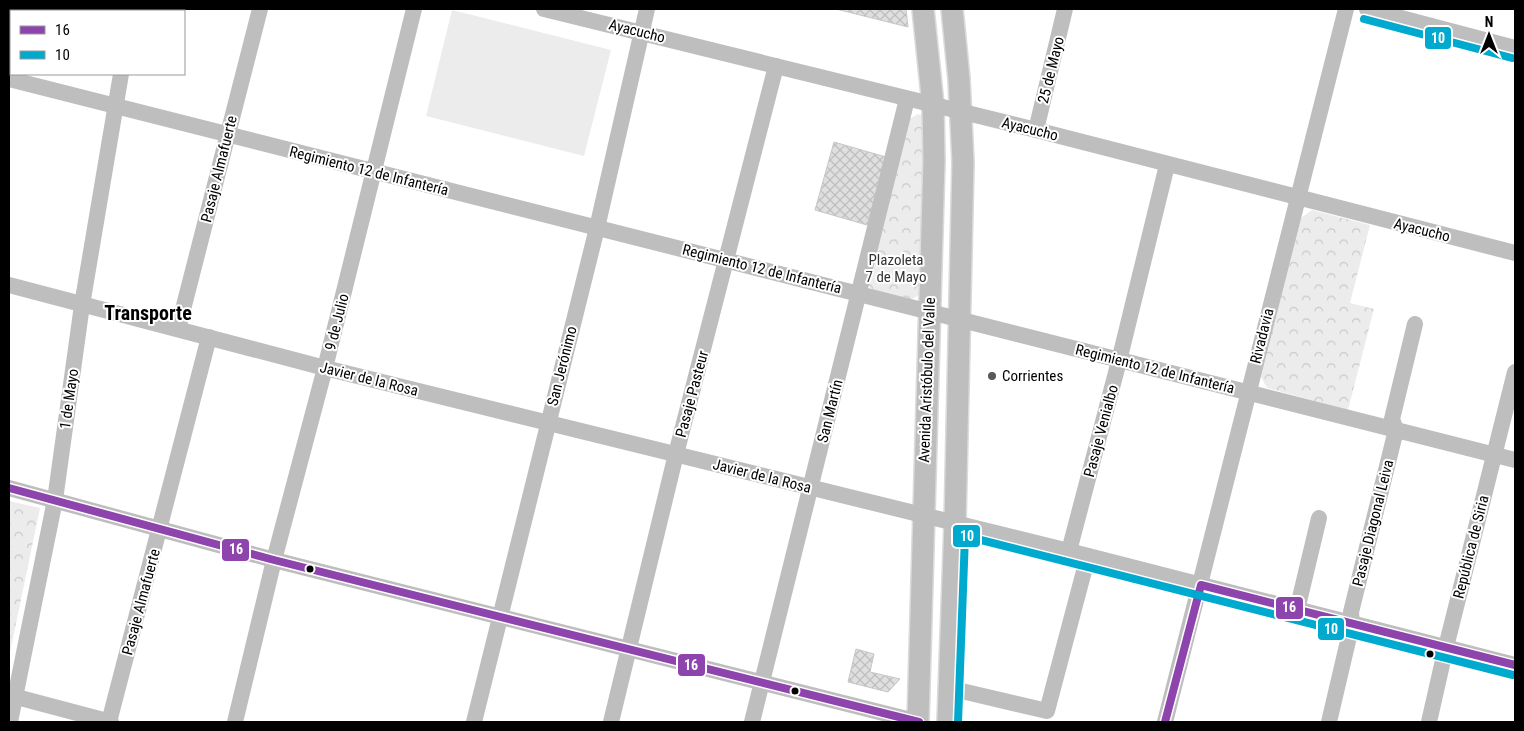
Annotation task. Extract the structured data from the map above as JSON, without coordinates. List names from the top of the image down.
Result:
{
  "streets": {
    "main road": ["Avenida Aristóbulo del Valle"],
    "street": [
      "Ayacucho",
      "25 de Mayo",
      "Pasaje Almafuerte",
      "Regimiento 12 de Infantería",
      "9 de Julio",
      "Rivadavia",
      "San Jerónimo",
      "Javier de la Rosa",
      "Pasaje Pasteur",
      "1 de Mayo",
      "San Martín",
      "Pasaje Venialbo",
      "Pasaje Diagonal Leiva",
      "República de Siria"
    ]
  },
  "crossings": [
    ["Ayacucho", "25 de Mayo"],
    ["Ayacucho", "Rivadavia"],
    ["Ayacucho", "San Jerónimo"],
    ["Ayacucho", "Avenida Aristóbulo del Valle"],
    ["Ayacucho", "Pasaje Pasteur"],
    ["Ayacucho", "San Martín"],
    ["Ayacucho", "Pasaje Venialbo"],
    ["Pasaje Almafuerte", "Regimiento 12 de Infantería"],
    ["Pasaje Almafuerte", "Javier de la Rosa"],
    ["Regimiento 12 de Infantería", "9 de Julio"],
    ["Regimiento 12 de Infantería", "Rivadavia"],
    ["Regimiento 12 de Infantería", "San Jerónimo"],
    ["Regimiento 12 de Infantería", "Avenida Aristóbulo del Valle"],
    ["Regimiento 12 de Infantería", "Pasaje Pasteur"],
    ["Regimiento 12 de Infantería", "1 de Mayo"],
    ["Regimiento 12 de Infantería", "San Martín"],
    ["Regimiento 12 de Infantería", "Pasaje Venialbo"],
    ["Regimiento 12 de Infantería", "Pasaje Diagonal Leiva"],
    ["Regimiento 12 de Infantería", "República de Siria"],
    ["9 de Julio", "Javier de la Rosa"],
    ["Rivadavia", "Javier de la Rosa"],
    ["San Jerónimo", "Javier de la Rosa"],
    ["Javier de la Rosa", "Avenida Aristóbulo del Valle"],
    ["Javier de la Rosa", "Pasaje Pasteur"],
    ["Javier de la Rosa", "1 de Mayo"],
    ["Javier de la Rosa", "San Martín"],
    ["Javier de la Rosa", "Pasaje Venialbo"],
    ["Javier de la Rosa", "Pasaje Diagonal Leiva"],
    ["Javier de la Rosa", "República de Siria"]
  ],
  "districts": ["Transporte"],
  "parks": ["Plazoleta 7 de Mayo"],
  "places": ["Corrientes"],
  "lines": ["transit line 10", "transit line 16"],
  "legend": ["16", "10"],
  "north": "top"
}
